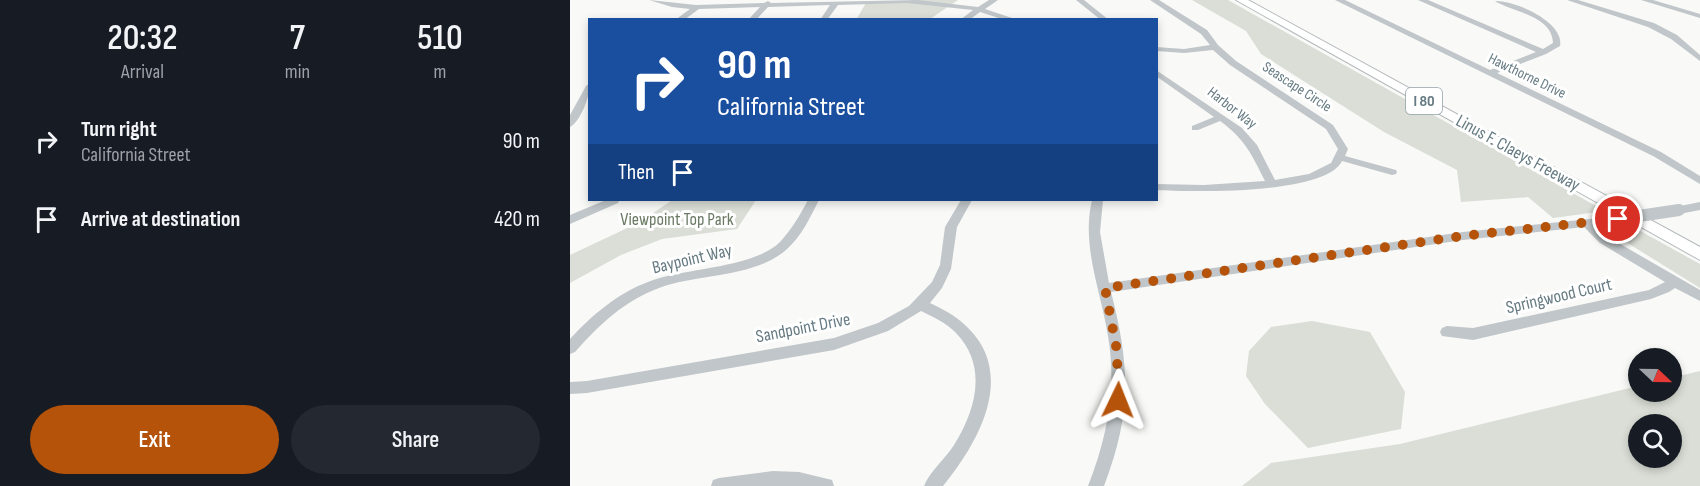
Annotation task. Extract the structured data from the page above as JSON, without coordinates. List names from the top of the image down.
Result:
{
  "streets": {
    "highway": ["I 80", "Linus F. Claeys Freeway"],
    "street": [
      "Hawthorne Drive",
      "Seascape Circle",
      "Harbor Way",
      "Baypoint Way",
      "Springwood Court",
      "Sandpoint Drive"
    ]
  },
  "parks": ["Viewpoint Top Park"],
  "north": "right",
  "page": {
    "eta": [
      "20:32",
      "Arrival",
      "7",
      "min",
      "510",
      "m"
    ],
    "turn": ["90 m", "California Street"],
    "list": [
      {
        "name": "Turn right",
        "note": "California Street",
        "value": "90 m"
      },
      {
        "name": "Arrive at destination",
        "value": "420 m"
      }
    ],
    "then": "Then",
    "buttons": ["Exit", "Share"]
  }
}
